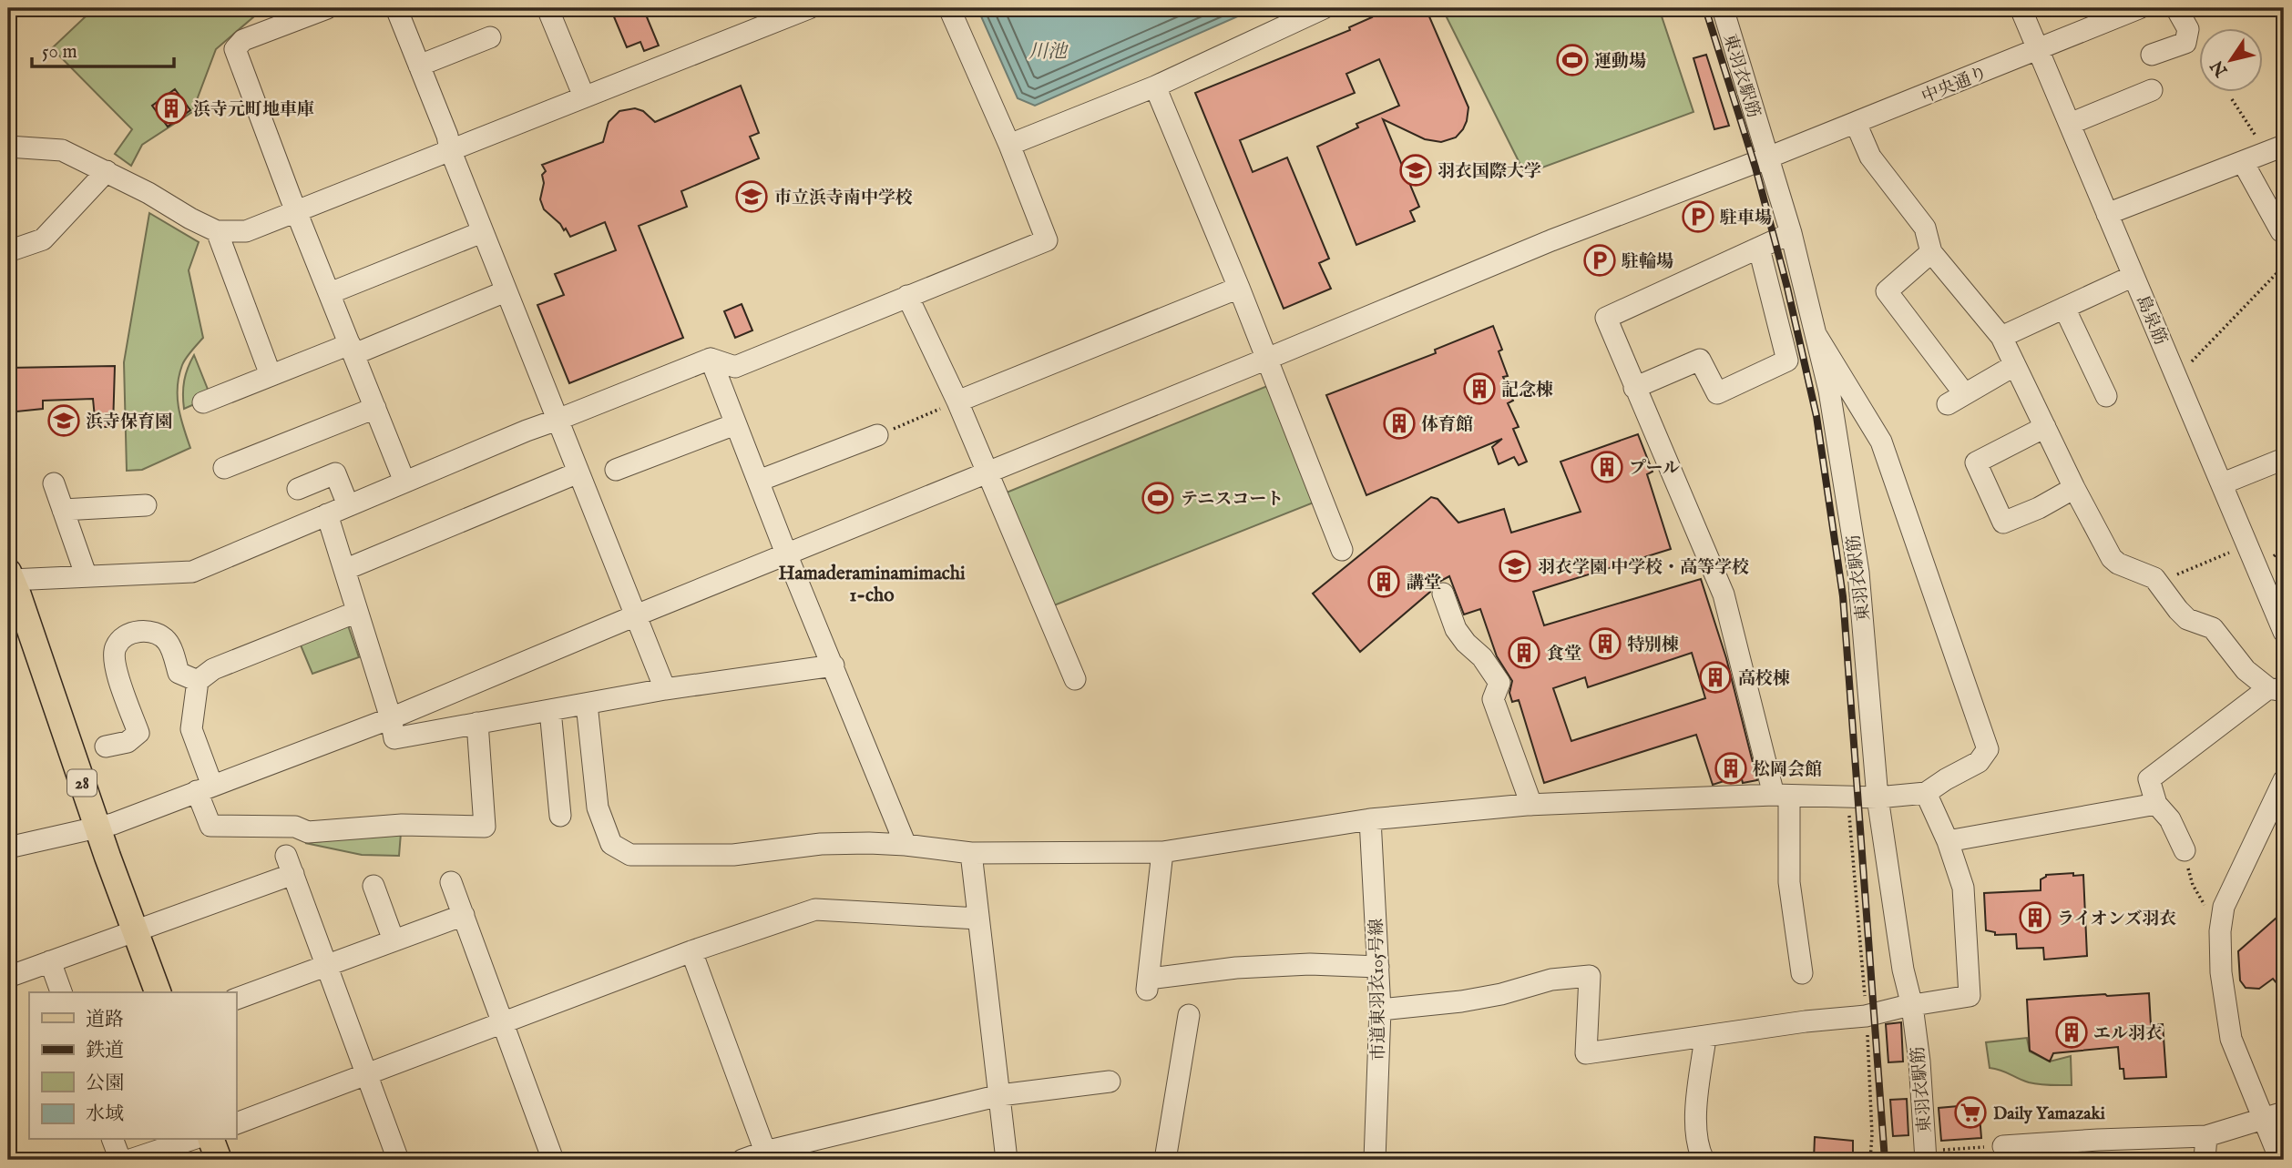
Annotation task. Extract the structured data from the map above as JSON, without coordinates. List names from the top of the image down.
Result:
{
  "streets": {
    "main road": ["28"],
    "street": [
      "東羽衣駅筋",
      "中央通り",
      "島泉筋",
      "市道東羽衣105号線"
    ]
  },
  "crossings": [
    ["東羽衣駅筋", "中央通り"],
    ["中央通り", "島泉筋"],
    ["中央通り", "28"]
  ],
  "districts": ["Hamaderaminamimachi 1-cho"],
  "water": ["川池"],
  "places": {
    "sports": ["運動場", "テニスコート"],
    "building": [
      "浜寺元町地車庫",
      "記念棟",
      "体育館",
      "プール",
      "講堂",
      "特別棟",
      "食堂",
      "高校棟",
      "松岡会館",
      "ライオンズ羽衣",
      "エル羽衣"
    ],
    "school or university": [
      "羽衣国際大学",
      "市立浜寺南中学校",
      "浜寺保育園",
      "羽衣学園 中学校・高等学校"
    ],
    "parking": ["駐車場", "駐輪場"],
    "supermarket": ["Daily Yamazaki"]
  },
  "legend": [
    "道路",
    "鉄道",
    "公園",
    "水域"
  ],
  "scale_bar": "50 m",
  "north": "bottom left"
}
